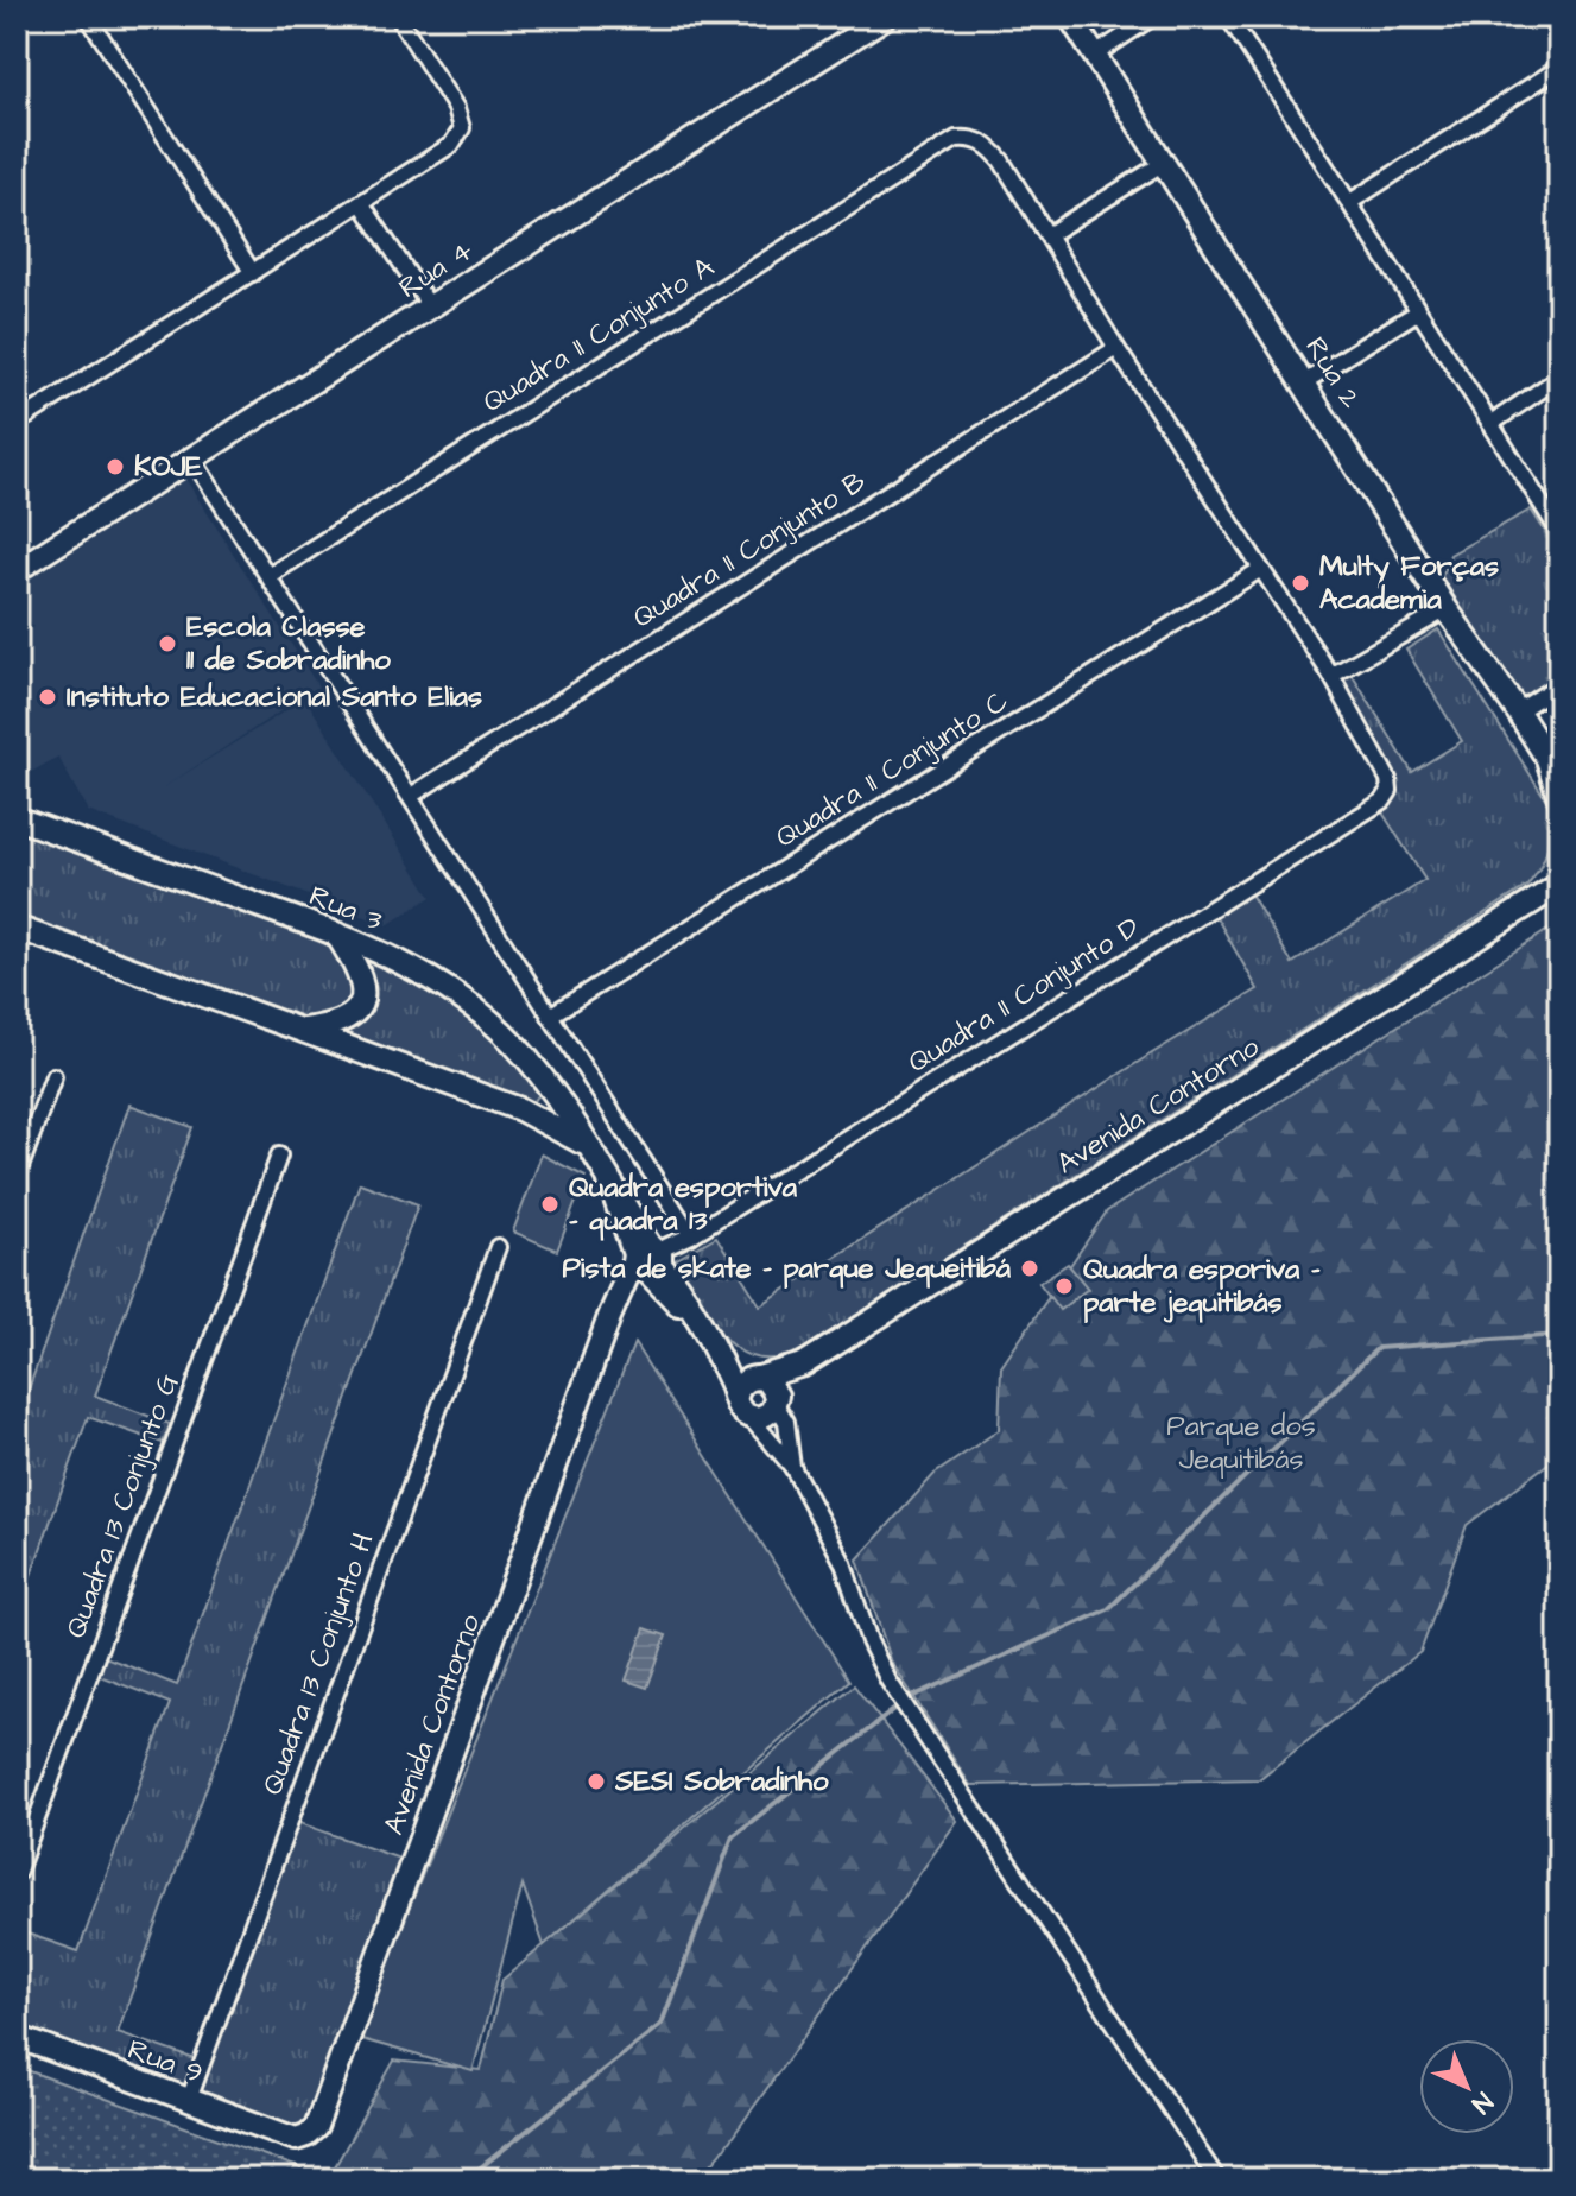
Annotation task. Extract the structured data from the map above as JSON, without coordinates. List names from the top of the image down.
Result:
{
  "streets": {
    "street": [
      "Rua 4",
      "Quadra 11 Conjunto A",
      "Rua 2",
      "Quadra 11 Conjunto B",
      "Quadra 11 Conjunto C",
      "Rua 3",
      "Quadra 11 Conjunto D",
      "Avenida Contorno",
      "Quadra 13 Conjunto G",
      "Quadra 13 Conjunto H",
      "Rua 9"
    ]
  },
  "crossings": [
    ["Rua 3", "Quadra 11 Conjunto D"],
    ["Rua 3", "Avenida Contorno"],
    ["Quadra 11 Conjunto D", "Avenida Contorno"],
    ["Avenida Contorno", "Rua 9"],
    ["Quadra 13 Conjunto H", "Rua 9"]
  ],
  "parks": ["Parque dos Jequitibás"],
  "places": [
    "KOJE",
    "Multy Forças Academia",
    "Escola Classe 11 de Sobradinho",
    "Instituto Educacional Santo Elias",
    "Quadra esportiva - quadra 13",
    "Pista de skate - parque Jequeitibá",
    "Quadra esporiva - parte jequitibás",
    "SESI Sobradinho"
  ],
  "north": "bottom right"
}
